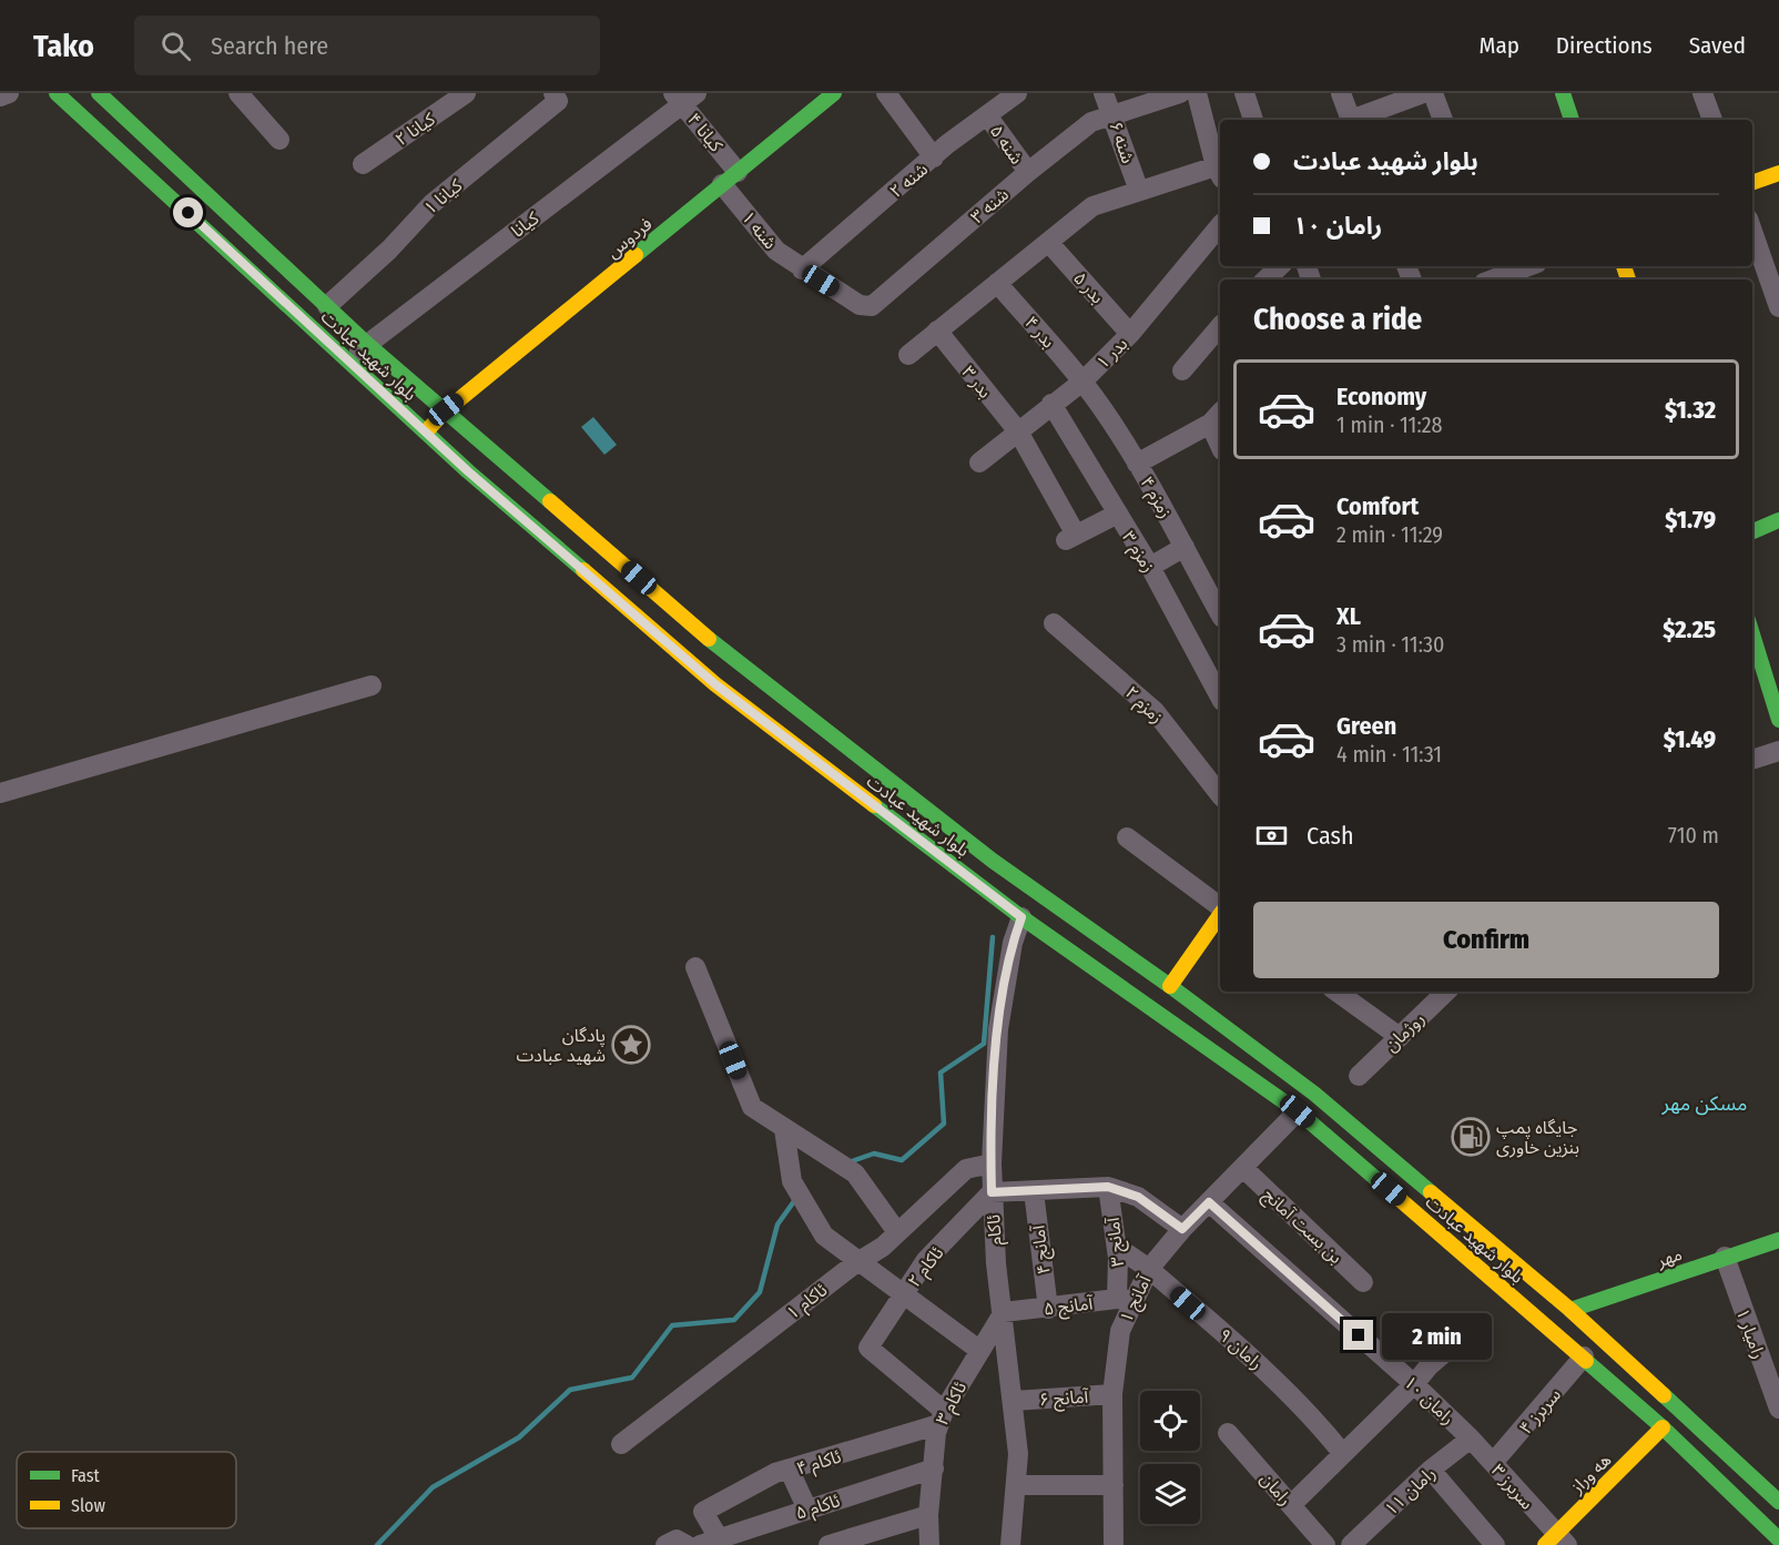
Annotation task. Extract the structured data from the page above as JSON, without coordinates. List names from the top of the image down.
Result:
{
  "streets": {
    "main road": [
      "فردوس",
      "بلوار شهید عبادت",
      "مهر",
      "هه وراز"
    ],
    "street": [
      "کیانا ۲",
      "کیانا ۴",
      "شنه ۶",
      "شنه ۵",
      "شنه ۲",
      "کیانا ۱",
      "شنه ۳",
      "کیانا",
      "شنه ۱",
      "بدر ۵",
      "بدر ۴",
      "بدر ۱",
      "بدر ۳",
      "زمزم ۴",
      "زمزم ۳",
      "زمزم ۲",
      "روژمان",
      "بن بست آمانج",
      "ئاکام",
      "آمانج ۳",
      "آمانج ۴",
      "ئاکام ۲",
      "آمانج ۱",
      "ئاکام ۱",
      "آمانج ۵",
      "رامیار ۱",
      "رامان ۹",
      "آمانج ۶",
      "رامان ۱۰",
      "ئاکام ۳",
      "سربرز ۴",
      "ئاکام ۴",
      "سربرز ۳",
      "رامان",
      "رامان ۱۱",
      "ئاکام ۵"
    ]
  },
  "crossings": [
    ["کیانا ۴", "کیانا"],
    ["کیانا ۴", "شنه ۱"],
    ["کیانا ۴", "فردوس"],
    ["شنه ۶", "شنه ۳"],
    ["شنه ۵", "شنه ۲"],
    ["شنه ۵", "شنه ۳"],
    ["شنه ۲", "شنه ۱"],
    ["کیانا ۱", "بلوار شهید عبادت"],
    ["شنه ۳", "شنه ۱"],
    ["کیانا", "بلوار شهید عبادت"],
    ["شنه ۱", "فردوس"],
    ["فردوس", "بلوار شهید عبادت"],
    ["بدر ۵", "بدر ۱"],
    ["بدر ۴", "بدر ۱"],
    ["بدر ۴", "زمزم ۴"],
    ["بدر ۱", "بدر ۳"],
    ["بدر ۱", "زمزم ۴"],
    ["بدر ۱", "زمزم ۳"],
    ["بلوار شهید عبادت", "ئاکام"],
    ["بلوار شهید عبادت", "مهر"],
    ["بلوار شهید عبادت", "آمانج ۱"],
    ["بلوار شهید عبادت", "سربرز ۴"],
    ["بلوار شهید عبادت", "هه وراز"],
    ["بدر ۳", "زمزم ۳"],
    ["بن بست آمانج", "آمانج ۱"],
    ["ئاکام", "ئاکام ۲"],
    ["ئاکام", "ئاکام ۱"],
    ["ئاکام", "آمانج ۵"],
    ["ئاکام", "آمانج ۶"],
    ["ئاکام", "ئاکام ۳"],
    ["آمانج ۳", "آمانج ۱"],
    ["آمانج ۳", "آمانج ۵"],
    ["آمانج ۴", "آمانج ۵"],
    ["مهر", "رامیار ۱"],
    ["ئاکام ۲", "ئاکام ۳"],
    ["ئاکام ۲", "ئاکام ۴"],
    ["آمانج ۱", "آمانج ۵"],
    ["آمانج ۱", "رامان ۹"],
    ["آمانج ۱", "آمانج ۶"],
    ["آمانج ۱", "رامان ۱۰"],
    ["آمانج ۵", "ئاکام ۳"],
    ["رامان ۱۰", "سربرز ۳"],
    ["رامان ۱۰", "رامان ۱۱"],
    ["ئاکام ۳", "ئاکام ۴"],
    ["ئاکام ۳", "ئاکام ۵"],
    ["سربرز ۴", "سربرز ۳"],
    ["ئاکام ۴", "ئاکام ۵"],
    ["هه وراز", "سربرز ۳"],
    ["سربرز ۳", "رامان ۱۱"]
  ],
  "districts": ["مسکن مهر"],
  "places": {
    "place": ["پادگان شهید عبادت"],
    "fuel station": ["جایگاه پمپ بنزین خاوری"]
  },
  "legend": ["Fast", "Slow"],
  "page": {
    "header": "Tako",
    "search": "Search here",
    "nav": ["Map", "Directions", "Saved"],
    "banner": ["بلوار شهید عبادت", "رامان ۱۰"],
    "heading": "Choose a ride",
    "list": [
      {
        "name": "Economy",
        "note": "1 min · 11:28",
        "value": "$1.32"
      },
      {
        "name": "Comfort",
        "note": "2 min · 11:29",
        "value": "$1.79"
      },
      {
        "name": "XL",
        "note": "3 min · 11:30",
        "value": "$2.25"
      },
      {
        "name": "Green",
        "note": "4 min · 11:31",
        "value": "$1.49"
      }
    ],
    "pay": ["Cash", "710 m"],
    "buttons": "Confirm",
    "bubble": "2 min"
  }
}
